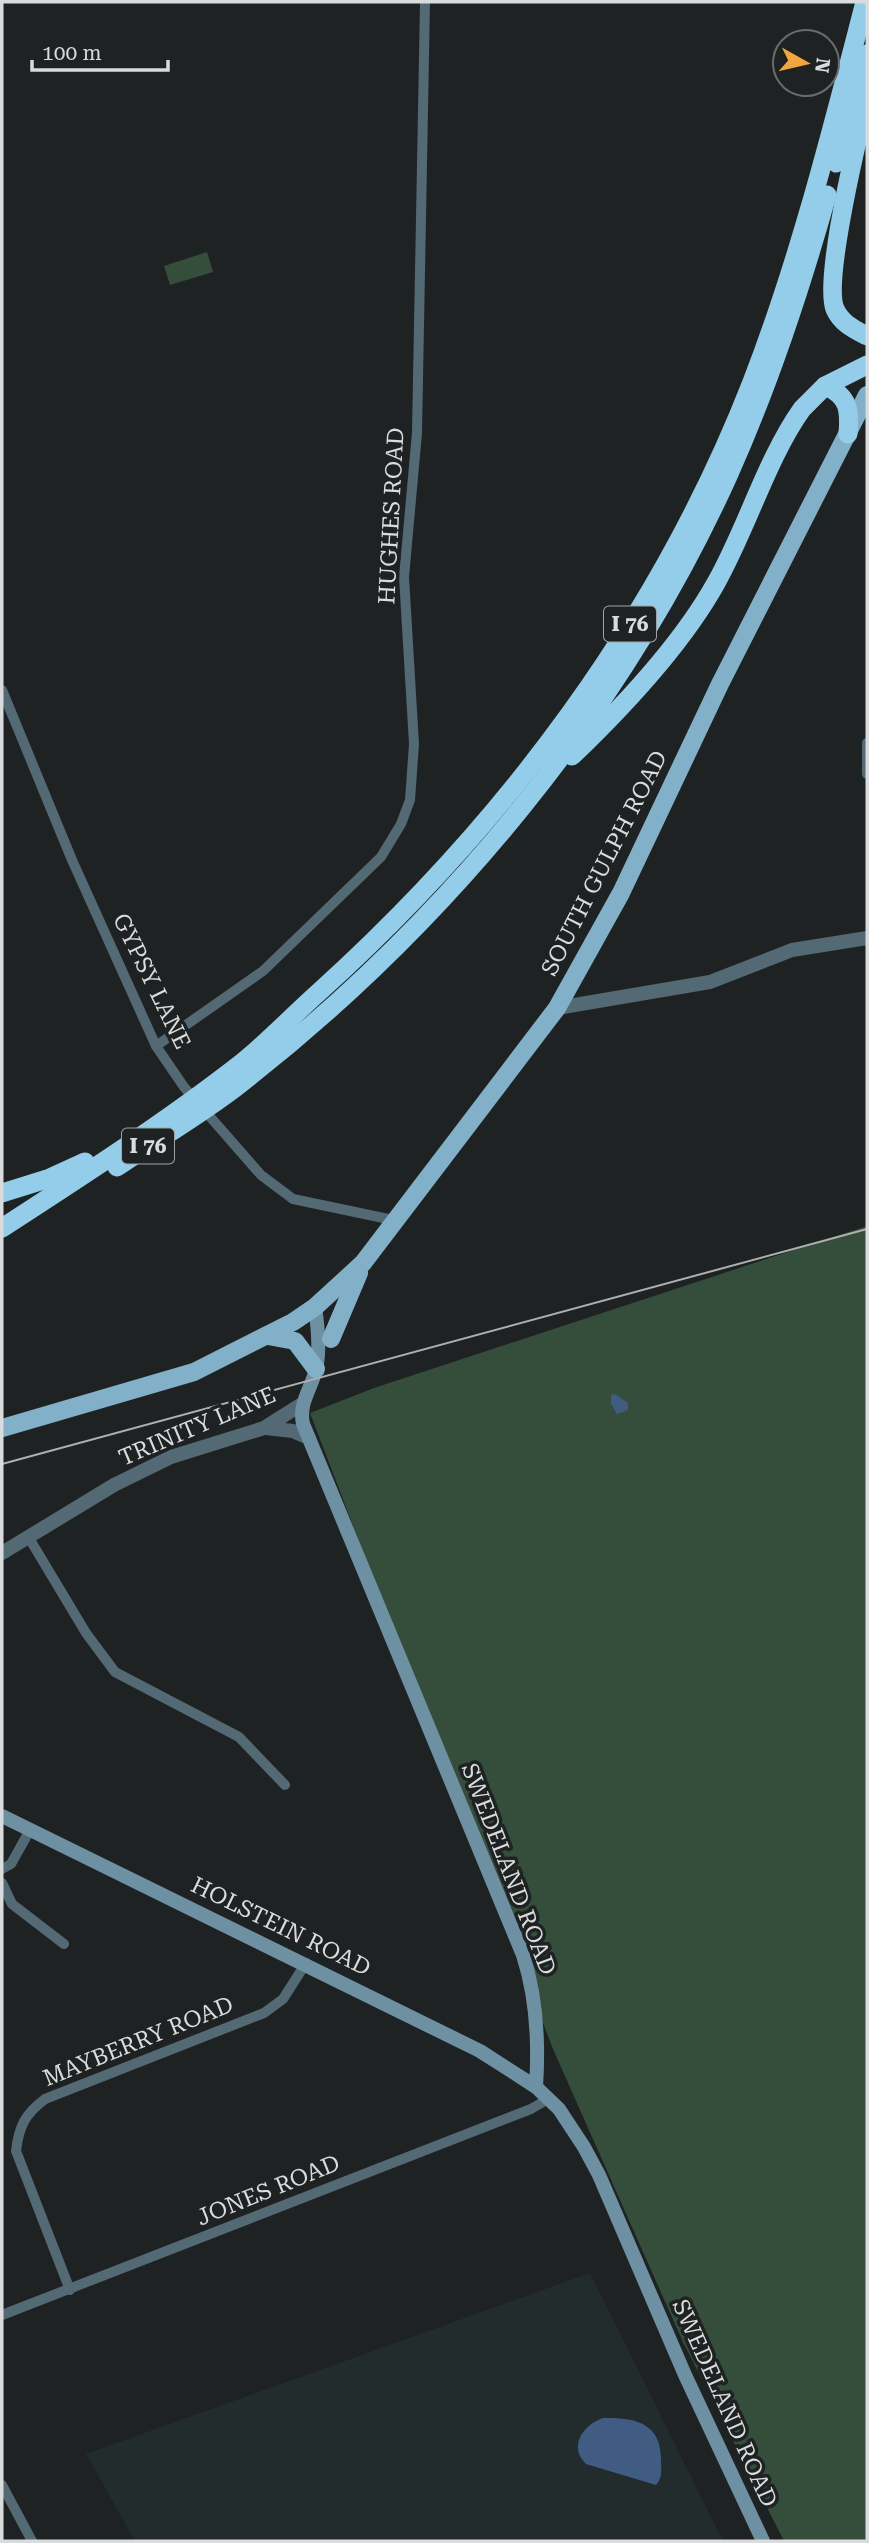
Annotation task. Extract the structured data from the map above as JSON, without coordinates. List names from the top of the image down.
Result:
{
  "streets": {
    "highway": ["I 76"],
    "main road": ["SOUTH GULPH ROAD", "SWEDELAND ROAD", "HOLSTEIN ROAD"],
    "street": [
      "HUGHES ROAD",
      "GYPSY LANE",
      "TRINITY LANE",
      "MAYBERRY ROAD",
      "JONES ROAD"
    ]
  },
  "crossings": [
    ["HUGHES ROAD", "GYPSY LANE"],
    ["SOUTH GULPH ROAD", "GYPSY LANE"],
    ["TRINITY LANE", "SWEDELAND ROAD"],
    ["SWEDELAND ROAD", "HOLSTEIN ROAD"],
    ["SWEDELAND ROAD", "JONES ROAD"],
    ["HOLSTEIN ROAD", "MAYBERRY ROAD"],
    ["MAYBERRY ROAD", "JONES ROAD"]
  ],
  "scale_bar": "100 m",
  "north": "right"
}
